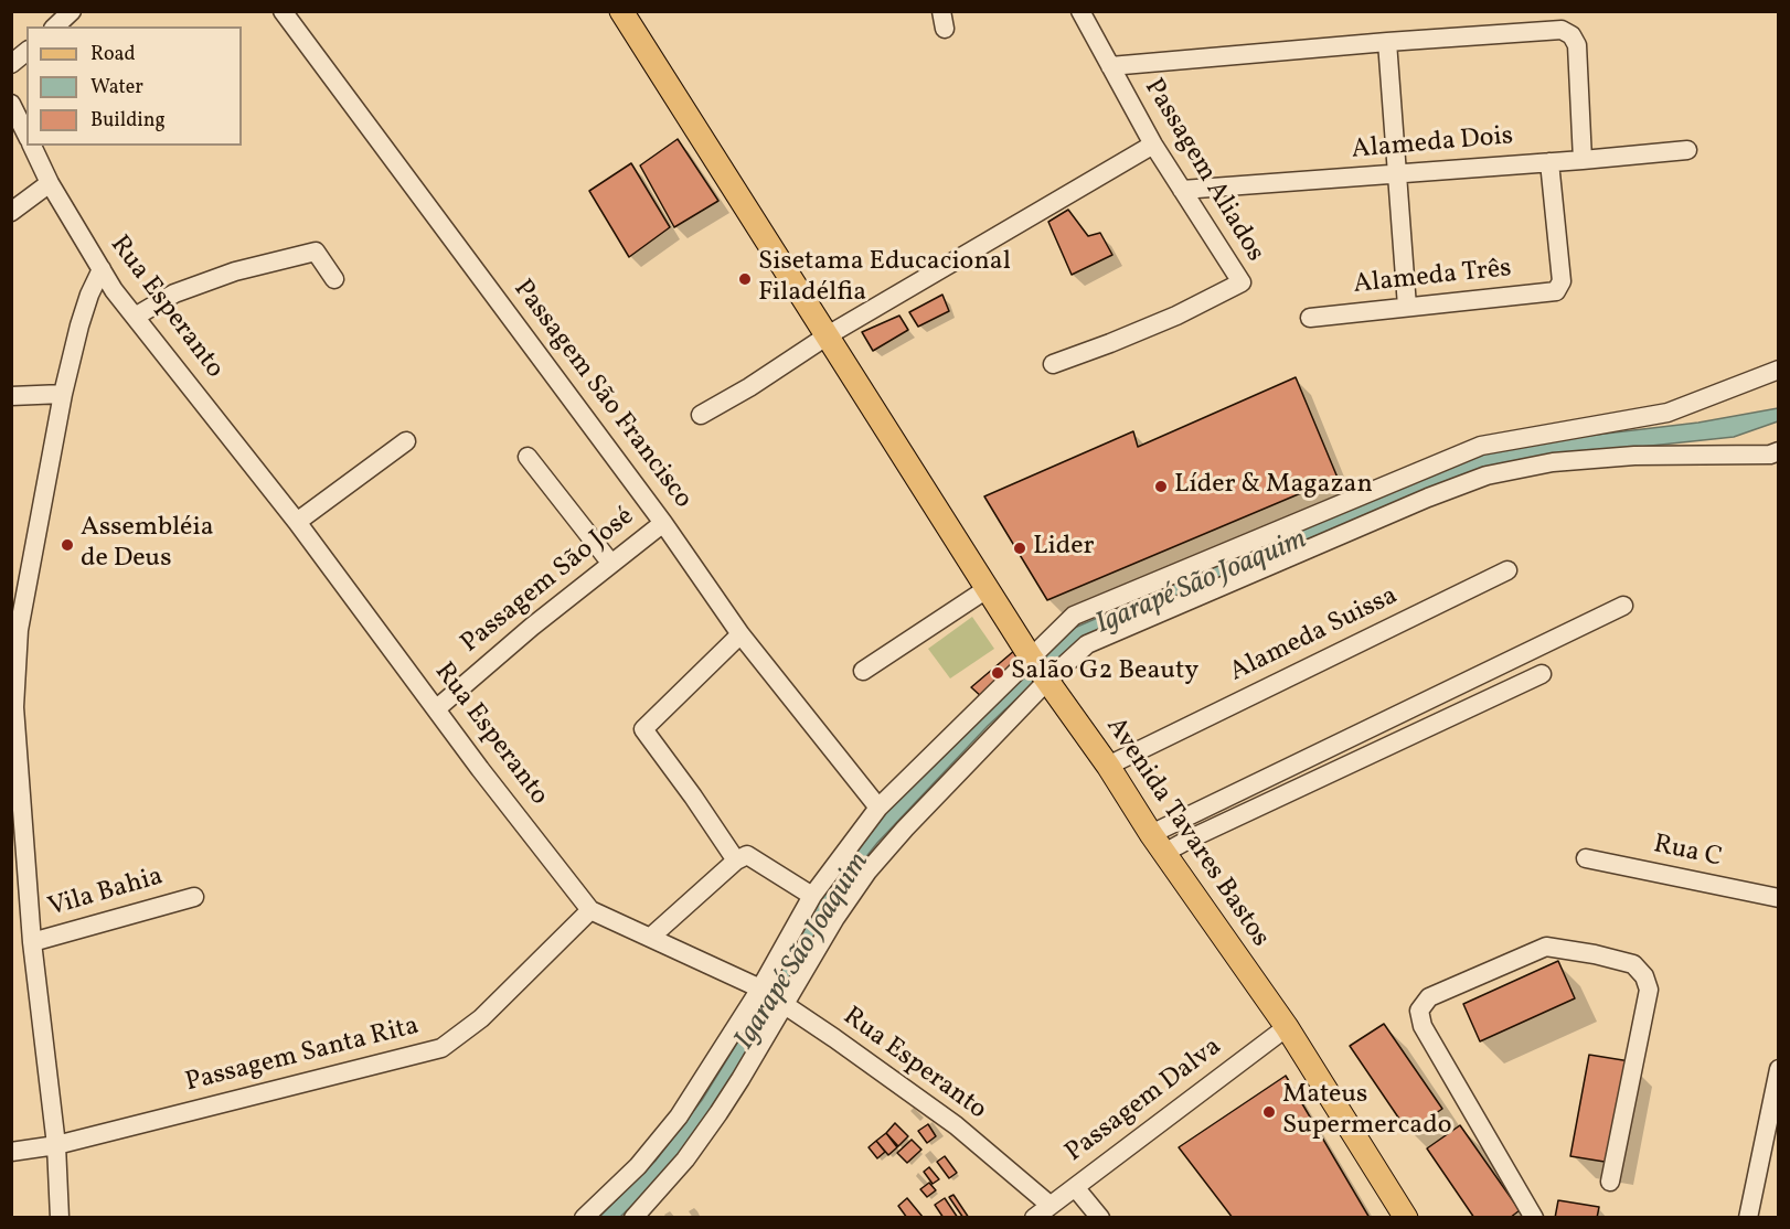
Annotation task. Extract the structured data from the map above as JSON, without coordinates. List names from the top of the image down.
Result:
{
  "streets": {
    "main road": ["Avenida Tavares Bastos"],
    "street": [
      "Alameda Dois",
      "Passagem Aliados",
      "Alameda Três",
      "Rua Esperanto",
      "Passagem São Francisco",
      "Passagem São José",
      "Alameda Suissa",
      "Rua C",
      "Vila Bahia",
      "Passagem Santa Rita",
      "Passagem Dalva"
    ]
  },
  "crossings": [
    ["Alameda Dois", "Passagem Aliados"],
    ["Alameda Dois", "Alameda Três"],
    ["Rua Esperanto", "Passagem São José"],
    ["Rua Esperanto", "Passagem Santa Rita"],
    ["Rua Esperanto", "Passagem Dalva"],
    ["Passagem São Francisco", "Passagem São José"],
    ["Alameda Suissa", "Avenida Tavares Bastos"],
    ["Avenida Tavares Bastos", "Passagem Dalva"]
  ],
  "water": ["Igarapé São Joaquim"],
  "places": [
    "Sisetama Educacional Filadélfia",
    "Líder & Magazan",
    "Assembléia de Deus",
    "Lider",
    "Salão G2 Beauty",
    "Mateus Supermercado"
  ],
  "legend": ["Road", "Water", "Building"]
}
